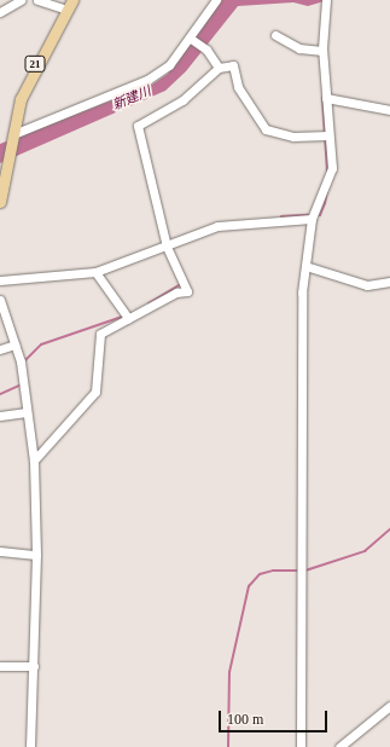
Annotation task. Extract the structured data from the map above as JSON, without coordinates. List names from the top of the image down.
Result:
{
  "streets": {
    "main road": ["21"]
  },
  "water": ["新建川"],
  "scale_bar": "100 m"
}
